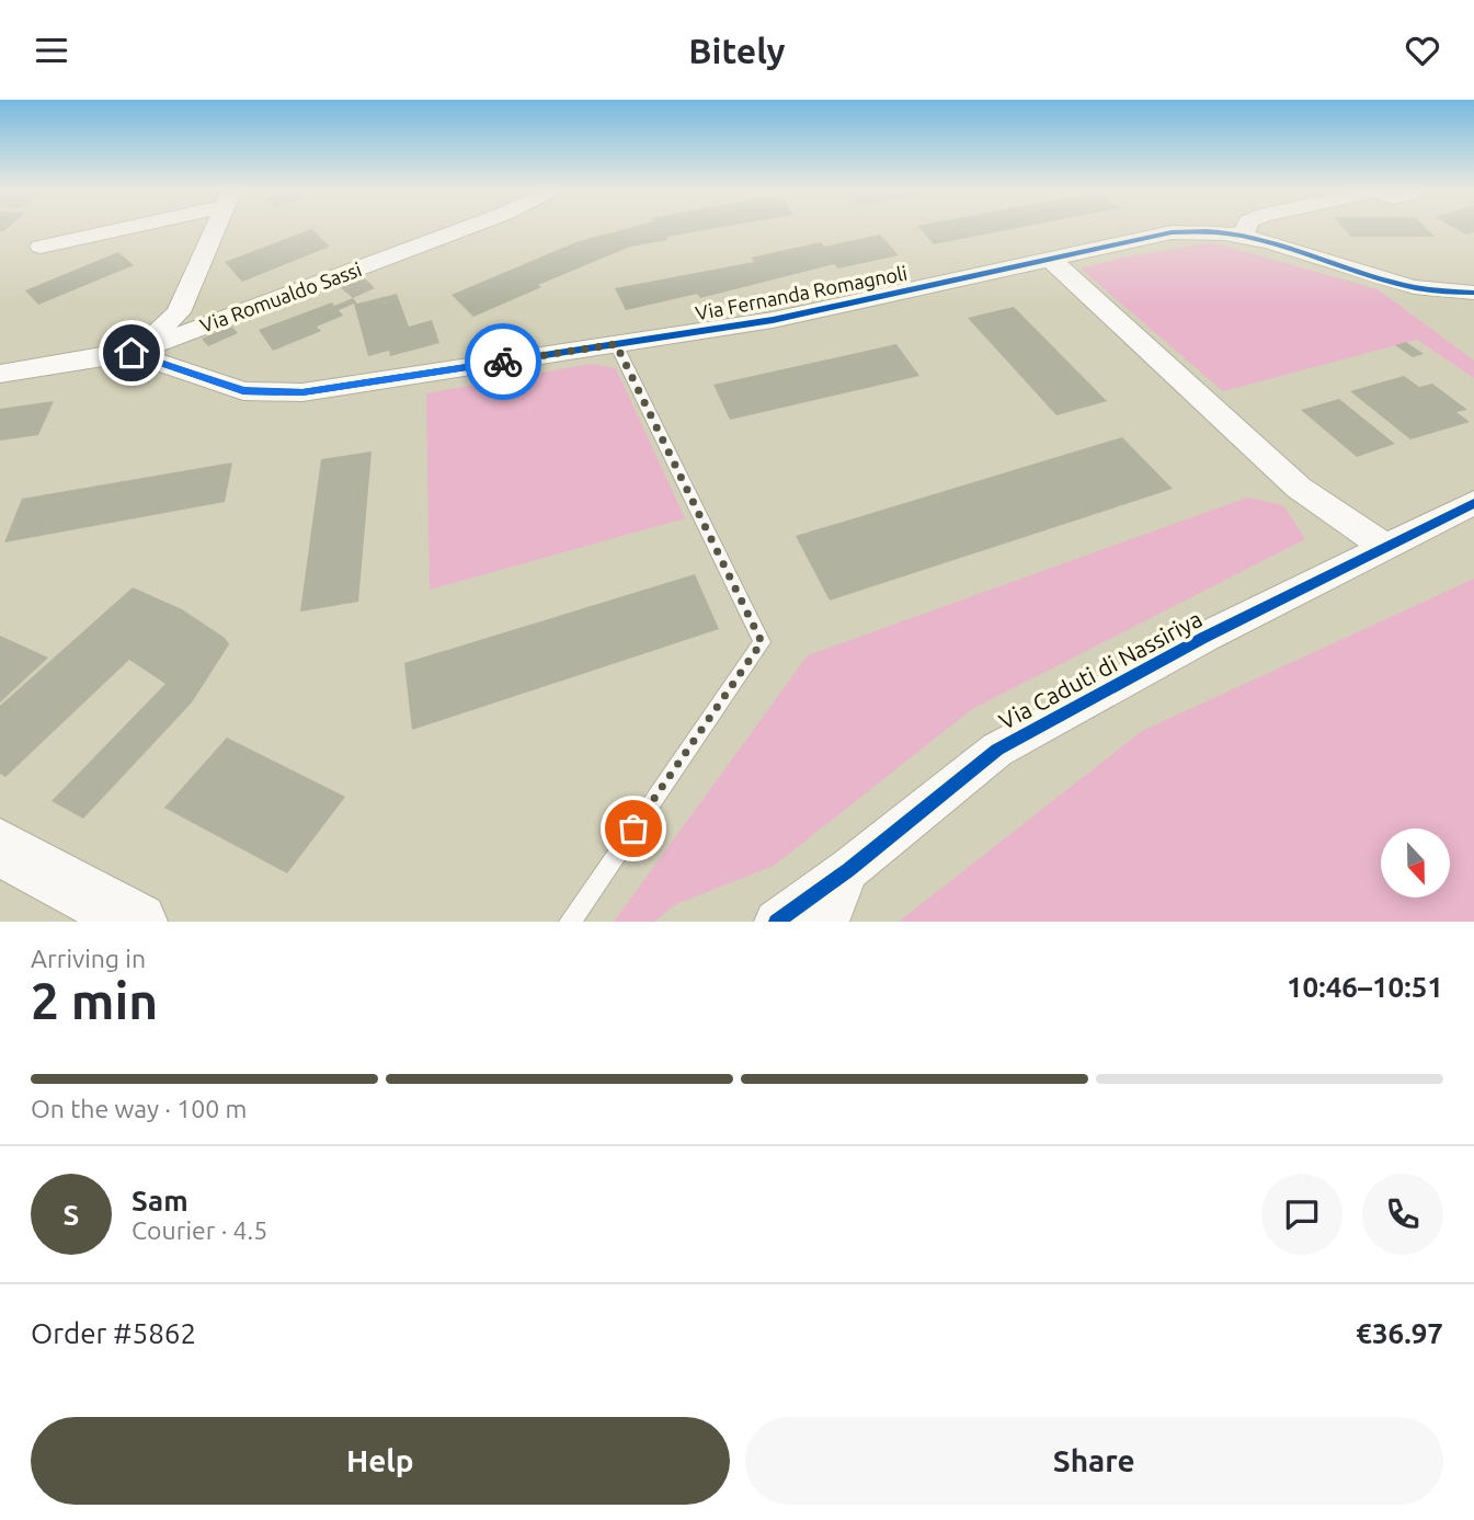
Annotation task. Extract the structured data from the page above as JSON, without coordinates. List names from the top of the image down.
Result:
{
  "streets": {
    "street": ["Via Fernanda Romagnoli", "Via Romualdo Sassi", "Via Caduti di Nassiriya"]
  },
  "crossings": [
    ["Via Fernanda Romagnoli", "Via Romualdo Sassi"]
  ],
  "north": "bottom",
  "page": {
    "header": "Bitely",
    "heading": ["2 min", "Arriving in", "10:46–10:51"],
    "panel": [
      "Sam",
      "Courier · 4.5",
      "Order #5862",
      "€36.97"
    ],
    "bar": "On the way · 100 m",
    "round": "S",
    "buttons": ["Help", "Share"]
  }
}
